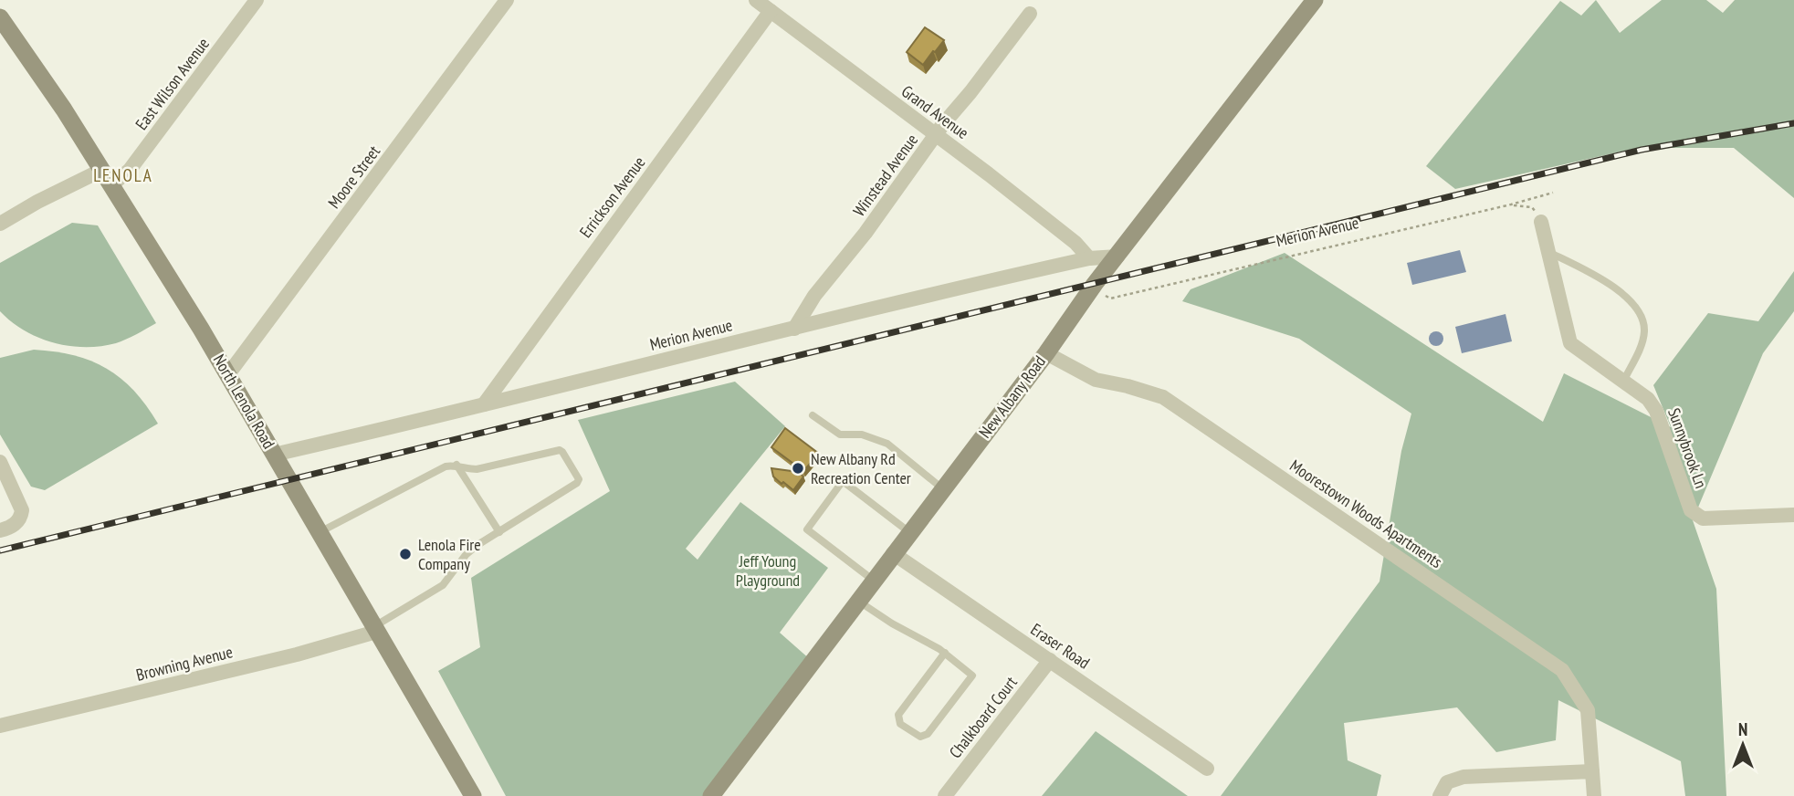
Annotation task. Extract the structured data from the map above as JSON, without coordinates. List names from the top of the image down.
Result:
{
  "streets": {
    "main road": ["New Albany Road", "North Lenola Road"],
    "street": [
      "East Wilson Avenue",
      "Grand Avenue",
      "Winstead Avenue",
      "Moore Street",
      "Errickson Avenue",
      "Merion Avenue",
      "Sunnybrook Ln",
      "Moorestown Woods Apartments",
      "Eraser Road",
      "Browning Avenue",
      "Chalkboard Court"
    ]
  },
  "crossings": [
    ["East Wilson Avenue", "North Lenola Road"],
    ["Grand Avenue", "Winstead Avenue"],
    ["Grand Avenue", "Errickson Avenue"],
    ["Grand Avenue", "Merion Avenue"],
    ["Winstead Avenue", "Merion Avenue"],
    ["Moore Street", "North Lenola Road"],
    ["Errickson Avenue", "Merion Avenue"],
    ["Merion Avenue", "New Albany Road"],
    ["Merion Avenue", "North Lenola Road"],
    ["New Albany Road", "Moorestown Woods Apartments"],
    ["New Albany Road", "Eraser Road"],
    ["North Lenola Road", "Browning Avenue"],
    ["Eraser Road", "Chalkboard Court"]
  ],
  "districts": ["LENOLA"],
  "parks": ["Jeff Young Playground"],
  "places": ["New Albany Rd Recreation Center", "Lenola Fire Company"],
  "north": "top"
}
